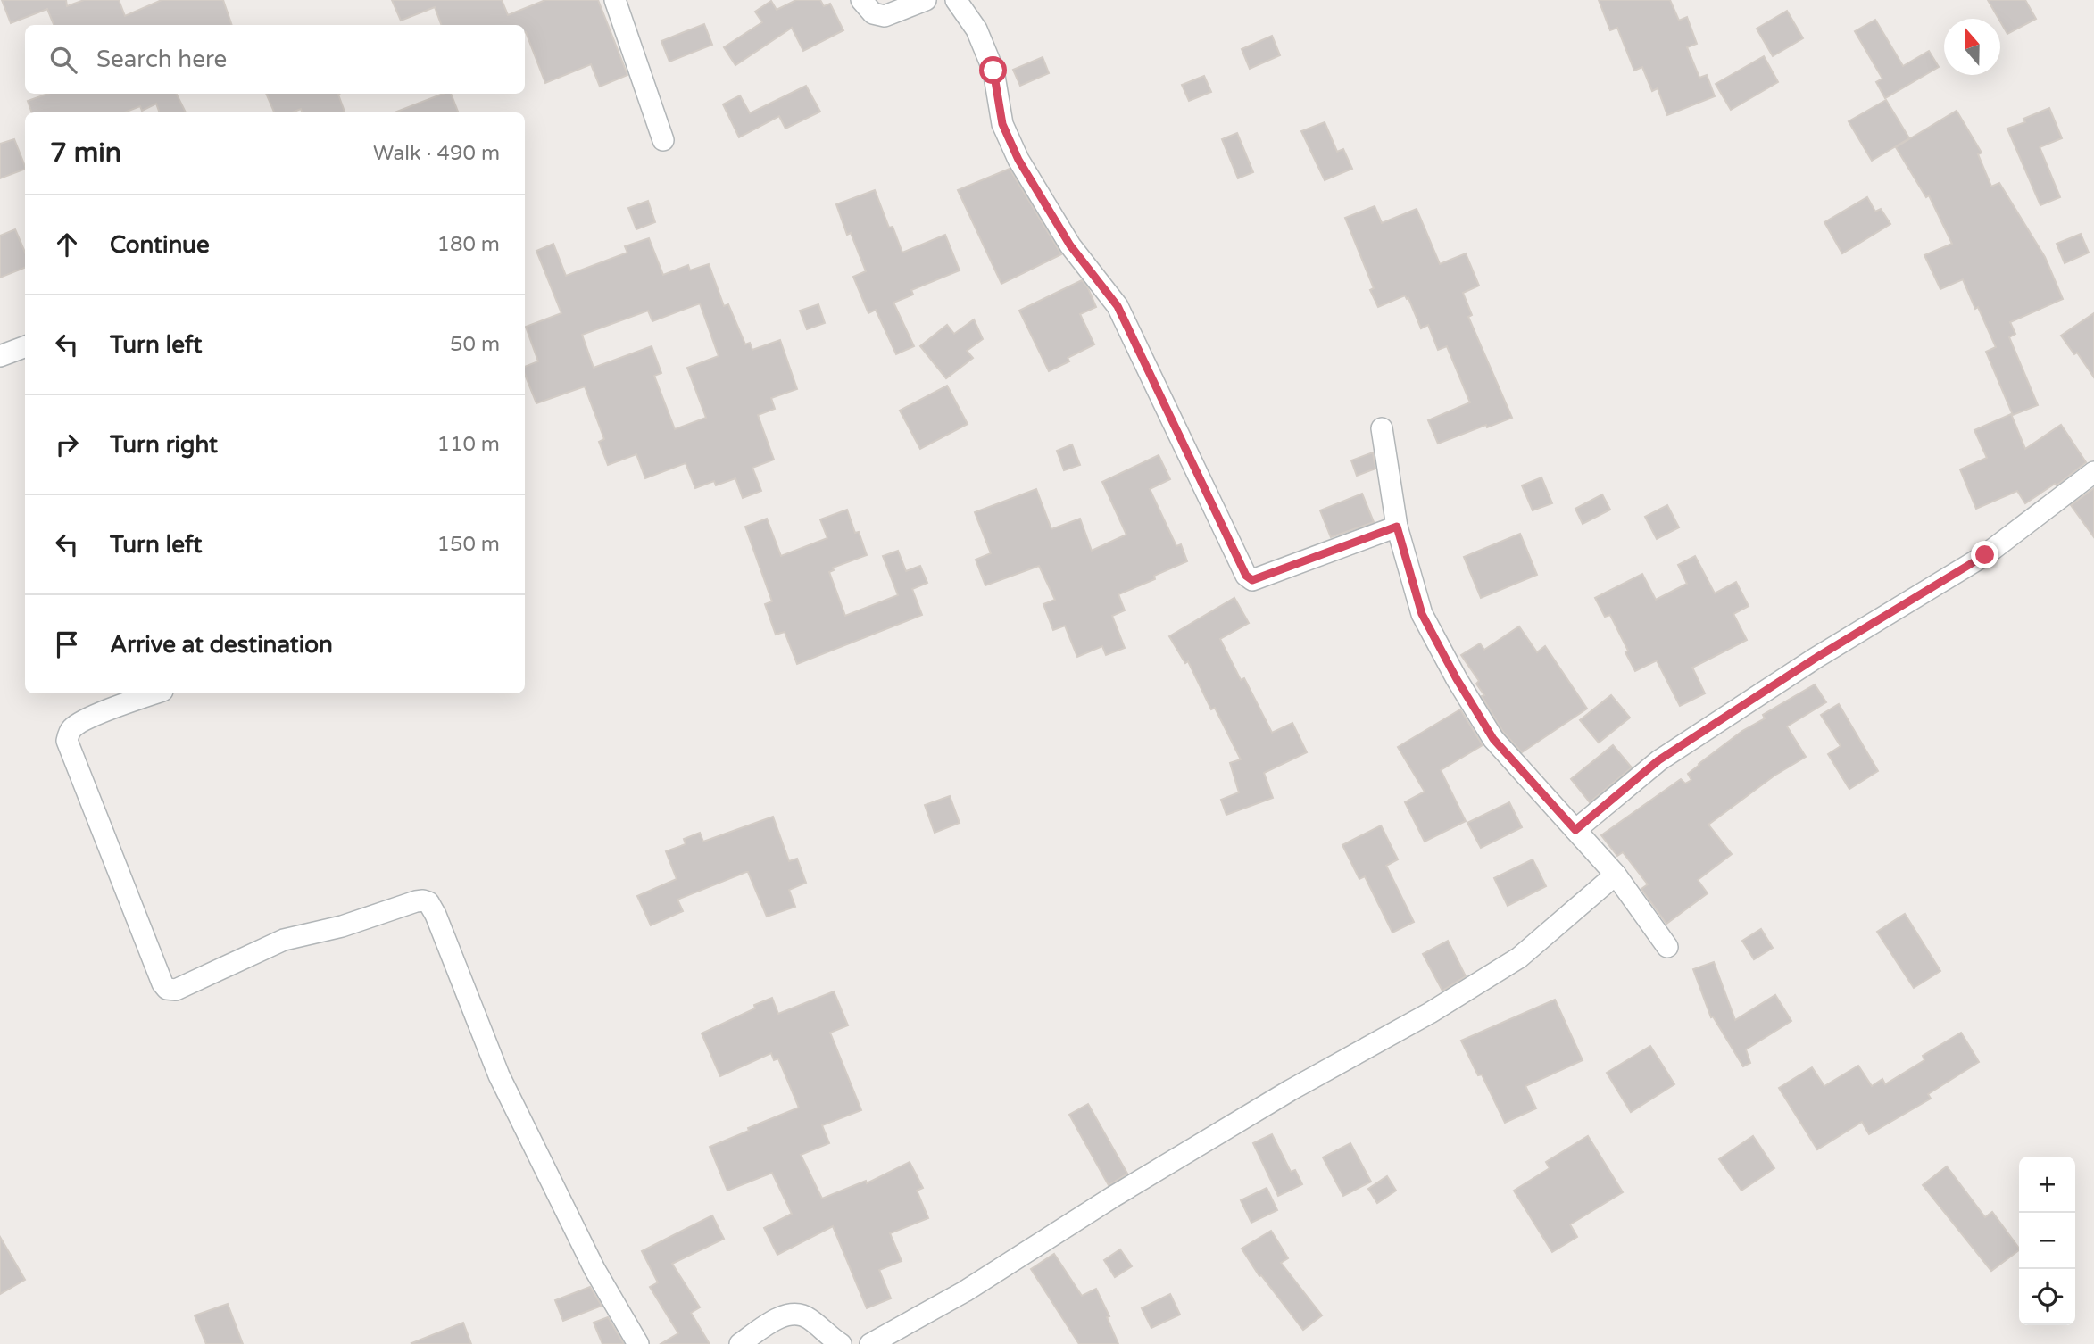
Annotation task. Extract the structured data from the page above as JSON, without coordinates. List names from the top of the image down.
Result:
{
  "north": "top",
  "page": {
    "search": "Search here",
    "heading": ["7 min", "Walk · 490 m"],
    "list": [
      ["Continue", "180 m"],
      ["Turn left", "50 m"],
      ["Turn right", "110 m"],
      ["Turn left", "150 m"],
      "Arrive at destination"
    ],
    "map_buttons": ["+", "−"]
  }
}
